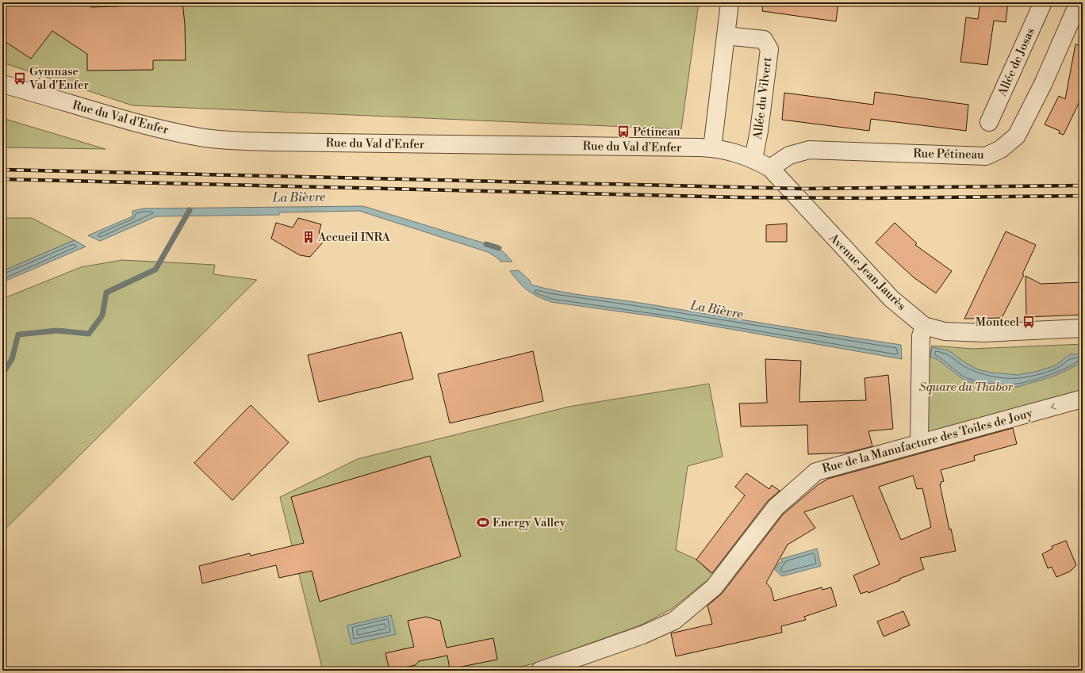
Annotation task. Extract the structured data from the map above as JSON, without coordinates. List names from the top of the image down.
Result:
{
  "streets": {
    "street": [
      "Allée de Josas",
      "Allée du Vilvert",
      "Rue du Val d'Enfer",
      "Rue Pétineau",
      "Avenue Jean Jaurès",
      "Rue de la Manufacture des Toiles de Jouy"
    ]
  },
  "crossings": [
    ["Allée du Vilvert", "Rue du Val d'Enfer"],
    ["Allée du Vilvert", "Avenue Jean Jaurès"],
    ["Rue du Val d'Enfer", "Avenue Jean Jaurès"],
    ["Rue Pétineau", "Avenue Jean Jaurès"]
  ],
  "water": ["La Bièvre"],
  "parks": ["Square du Thabor"],
  "places": {
    "bus stop": ["Gymnase Val d'Enfer", "Pétineau", "Montcel"],
    "building": ["Accueil INRA"],
    "sports": ["Energy Valley"]
  }
}
